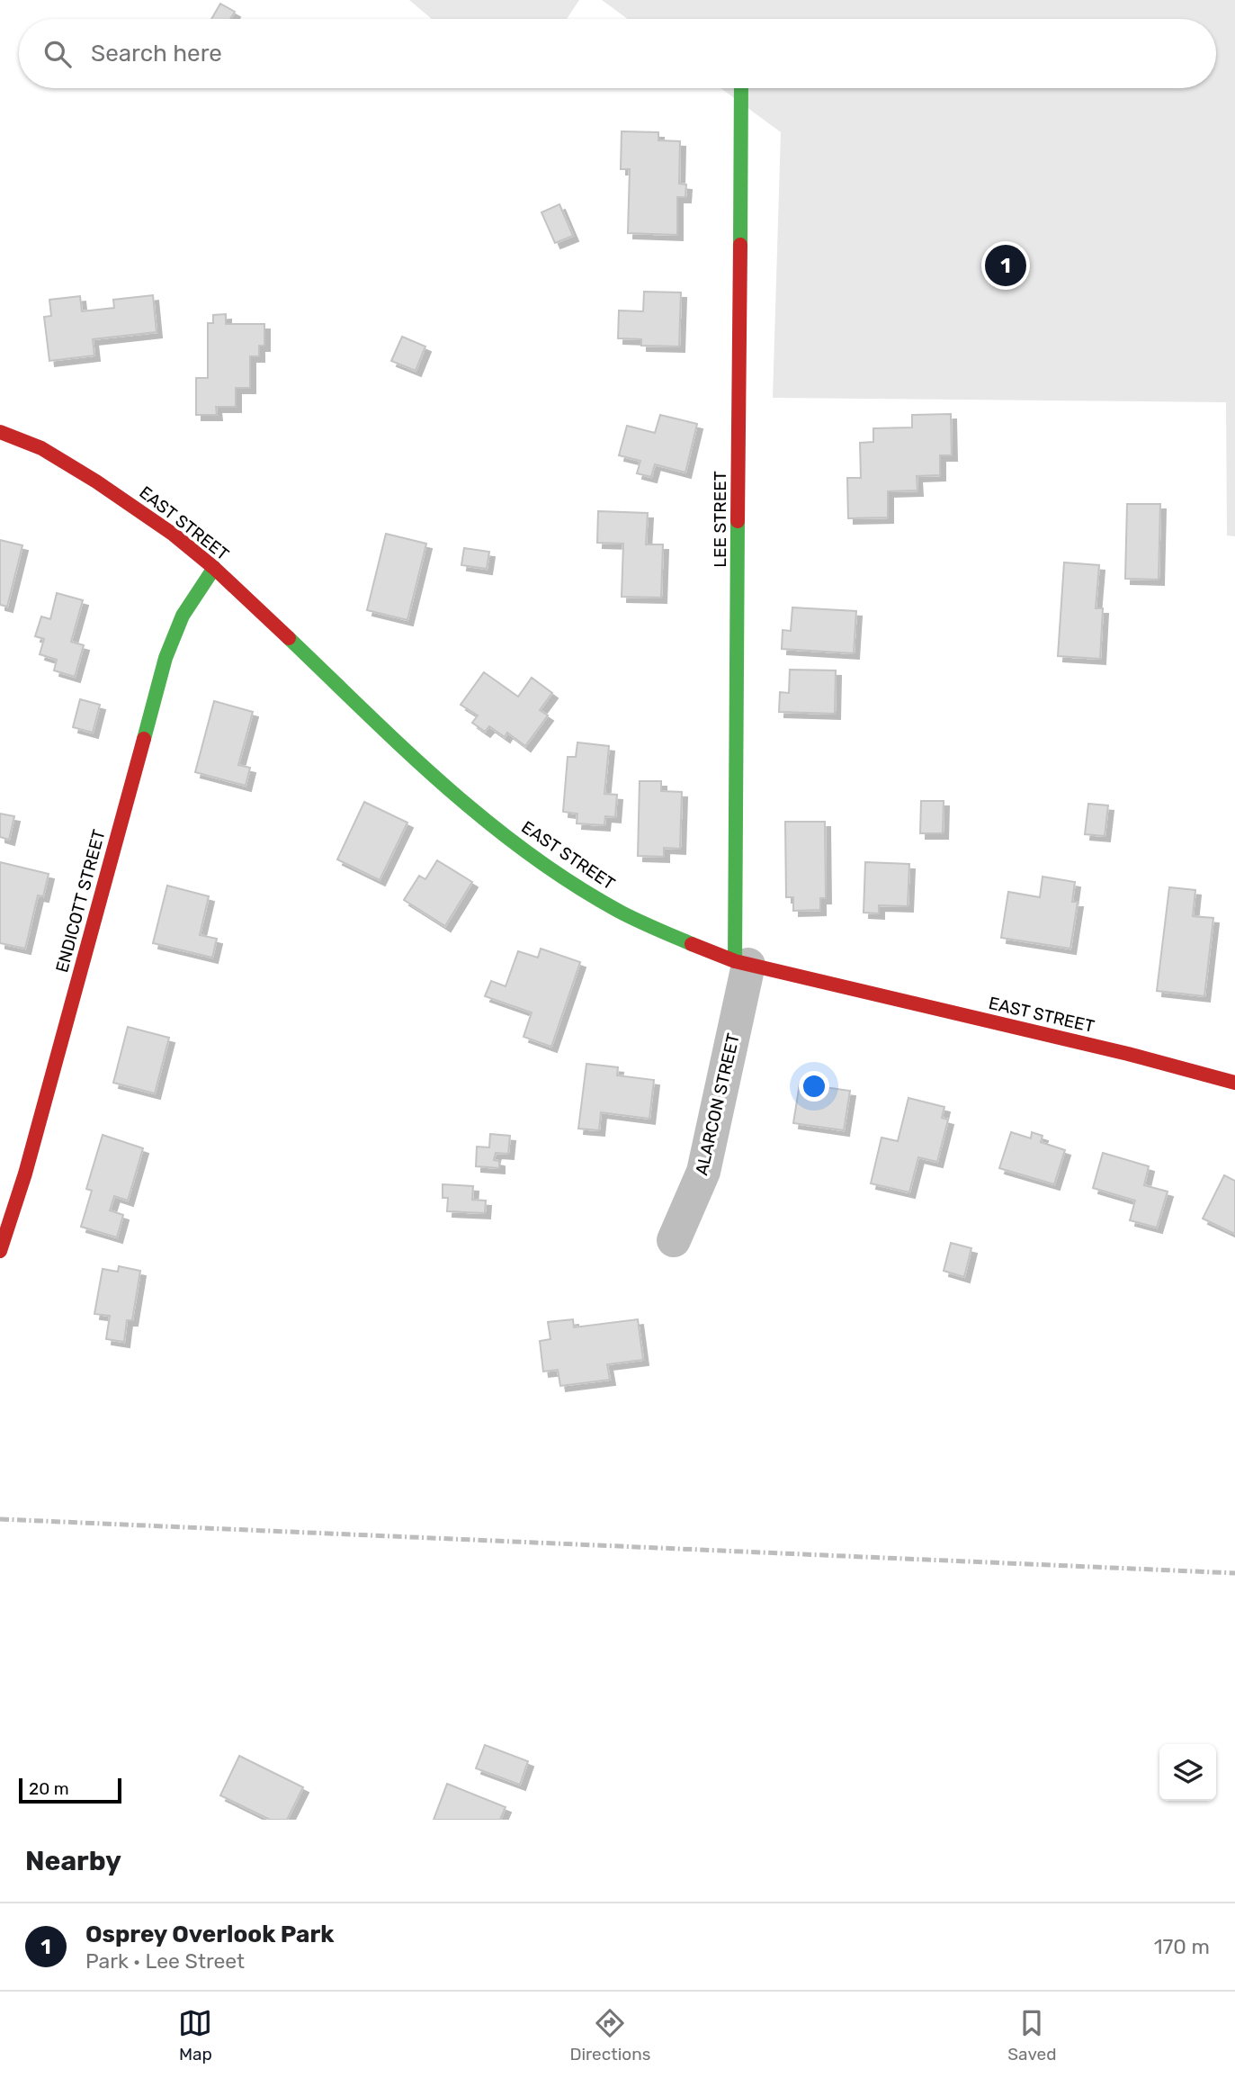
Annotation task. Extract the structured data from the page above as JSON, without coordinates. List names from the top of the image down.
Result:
{
  "streets": {
    "street": [
      "LEE STREET",
      "EAST STREET",
      "ENDICOTT STREET",
      "ALARCON STREET"
    ]
  },
  "crossings": [
    ["LEE STREET", "EAST STREET"],
    ["LEE STREET", "ALARCON STREET"],
    ["EAST STREET", "ENDICOTT STREET"],
    ["EAST STREET", "ALARCON STREET"]
  ],
  "scale_bar": "20 m",
  "page": {
    "search": "Search here",
    "pins": "1",
    "scale": "20 m",
    "heading": "Nearby",
    "list": [
      {
        "mark": "1",
        "name": "Osprey Overlook Park",
        "note": "Park · Lee Street",
        "value": "170 m"
      }
    ],
    "nav": ["Map", "Directions", "Saved"]
  }
}
